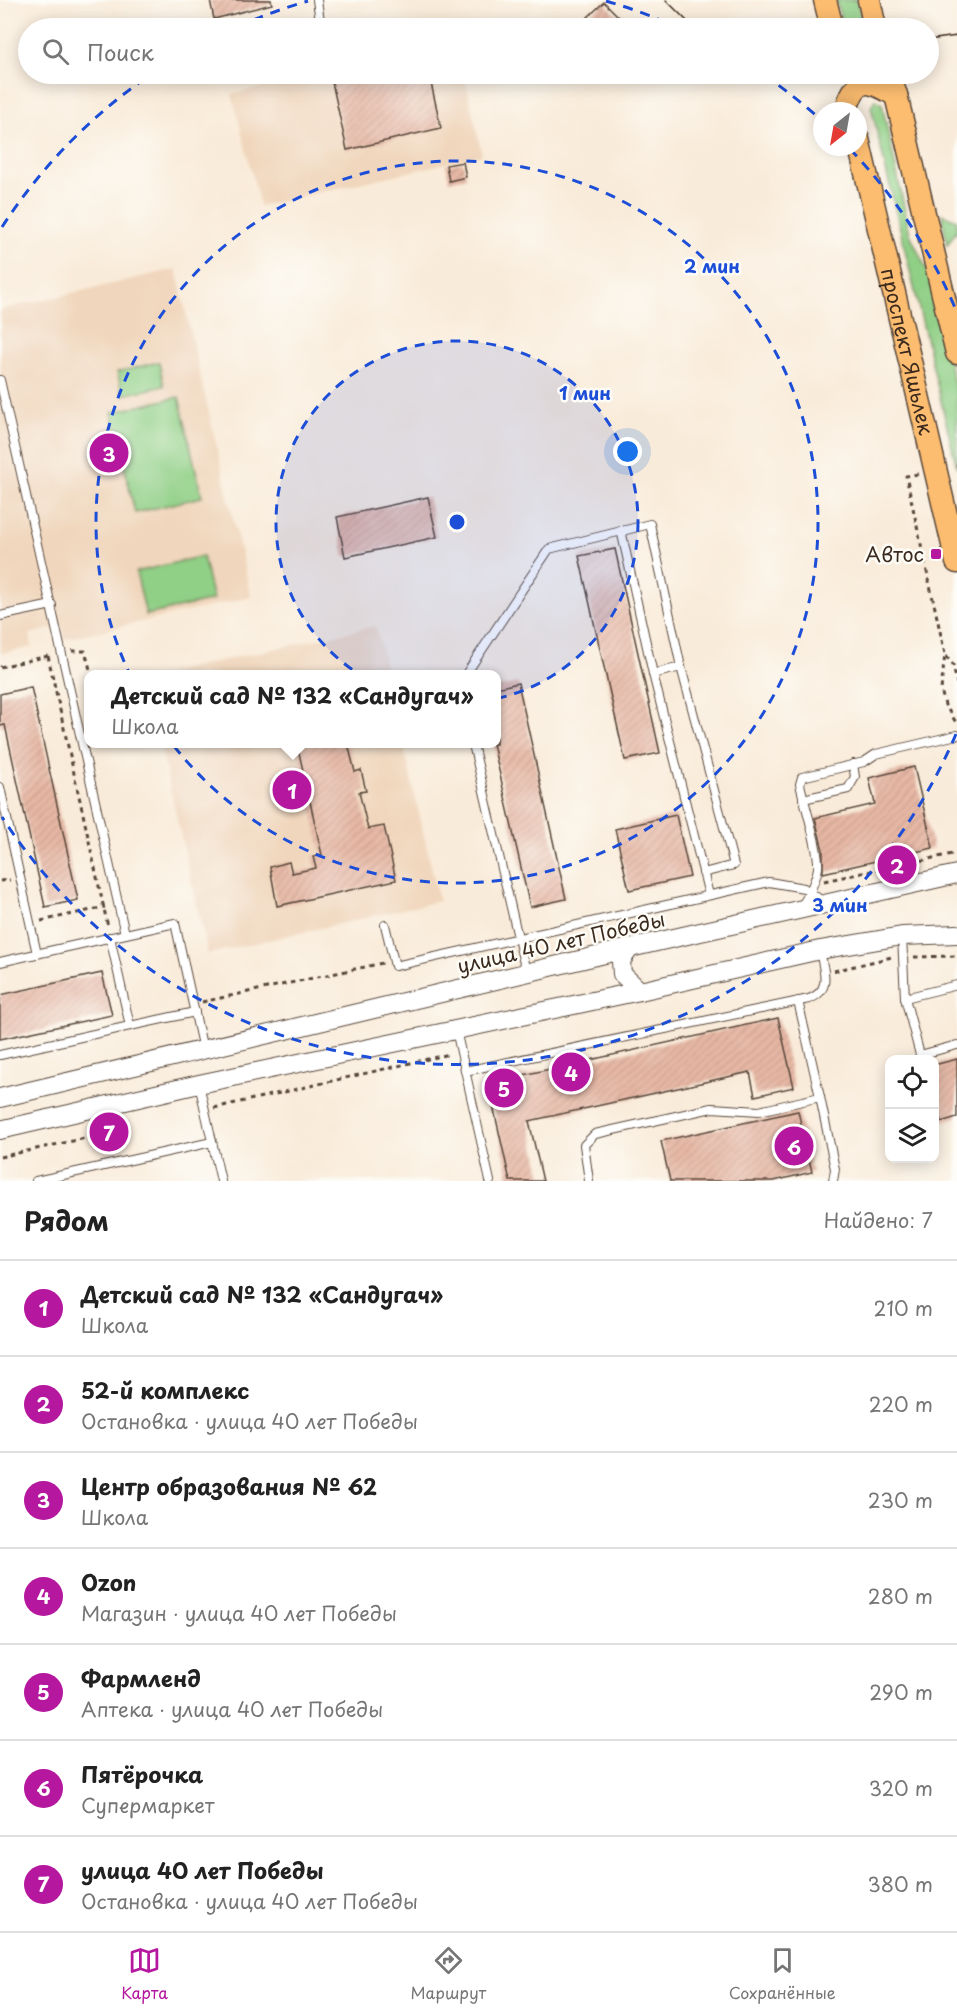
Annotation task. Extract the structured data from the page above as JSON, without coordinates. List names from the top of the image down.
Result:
{
  "streets": {
    "main road": ["проспект Яшьлек"],
    "street": ["улица 40 лет Победы"]
  },
  "places": {
    "transit": ["Автос"]
  },
  "north": "bottom left",
  "page": {
    "search": "Поиск",
    "pins": [
      "3",
      "1",
      "2",
      "4",
      "5",
      "7",
      "6"
    ],
    "popup": ["Детский сад № 132 «Сандугач»", "Школа"],
    "heading": ["Рядом", "Найдено: 7"],
    "list": [
      {
        "mark": "1",
        "name": "Детский сад № 132 «Сандугач»",
        "note": "Школа",
        "value": "210 m"
      },
      {
        "mark": "2",
        "name": "52-й комплекс",
        "note": "Остановка · улица 40 лет Победы",
        "value": "220 m"
      },
      {
        "mark": "3",
        "name": "Центр образования № 62",
        "note": "Школа",
        "value": "230 m"
      },
      {
        "mark": "4",
        "name": "Ozon",
        "note": "Магазин · улица 40 лет Победы",
        "value": "280 m"
      },
      {
        "mark": "5",
        "name": "Фармленд",
        "note": "Аптека · улица 40 лет Победы",
        "value": "290 m"
      },
      {
        "mark": "6",
        "name": "Пятёрочка",
        "note": "Супермаркет",
        "value": "320 m"
      },
      {
        "mark": "7",
        "name": "улица 40 лет Победы",
        "note": "Остановка · улица 40 лет Победы",
        "value": "380 m"
      }
    ],
    "nav": ["Карта", "Маршрут", "Сохранённые"]
  },
  "rings": ["2 мин", "1 мин", "3 мин"]
}
